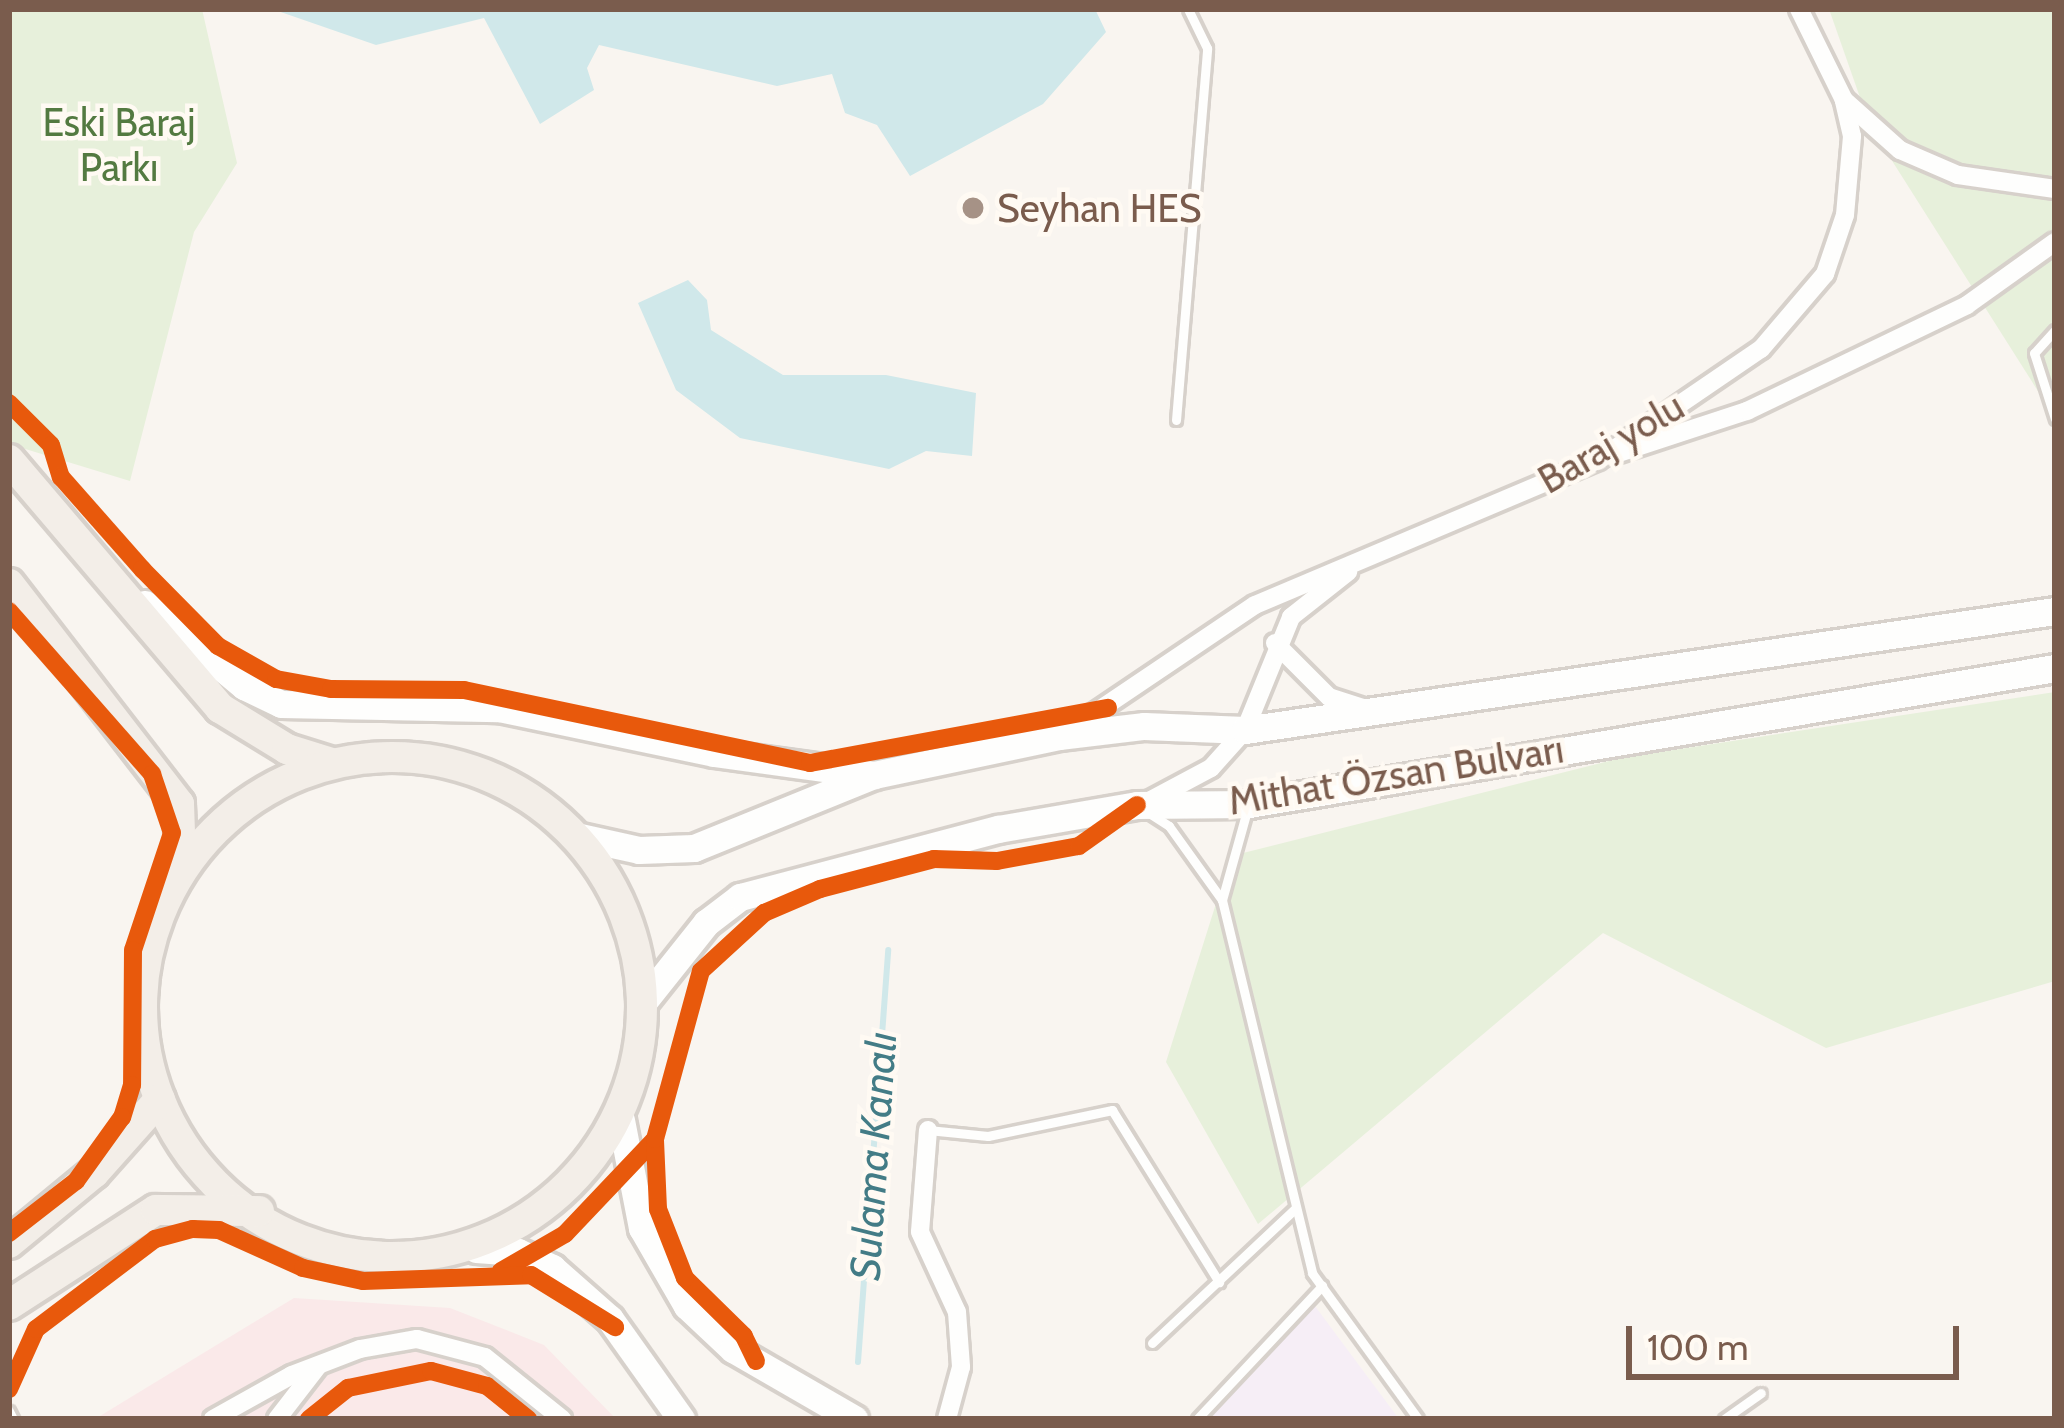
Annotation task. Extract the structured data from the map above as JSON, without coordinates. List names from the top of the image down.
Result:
{
  "streets": {
    "main road": ["Mithat Özsan Bulvarı"],
    "street": ["Baraj yolu"]
  },
  "crossings": [
    ["Baraj yolu", "Mithat Özsan Bulvarı"]
  ],
  "water": ["Sulama Kanalı"],
  "parks": ["Eski Baraj Parkı"],
  "places": ["Seyhan HES"],
  "scale_bar": "100 m"
}
